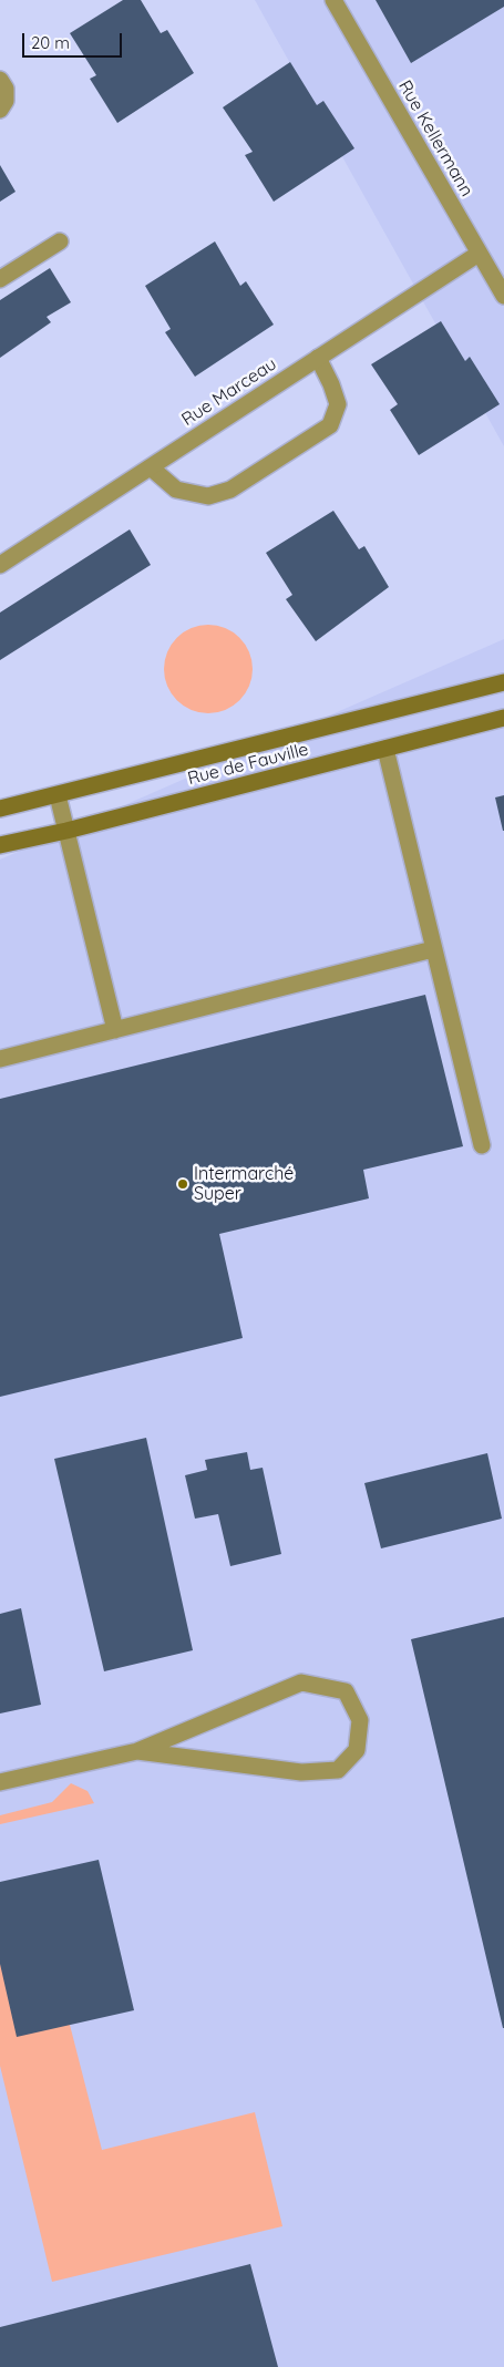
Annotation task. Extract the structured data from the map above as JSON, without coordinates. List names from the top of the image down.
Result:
{
  "streets": {
    "main road": ["Rue de Fauville"],
    "street": ["Rue Kellermann", "Rue Marceau"]
  },
  "crossings": [
    ["Rue Kellermann", "Rue Marceau"]
  ],
  "places": ["Intermarché Super"],
  "scale_bar": "20 m"
}
